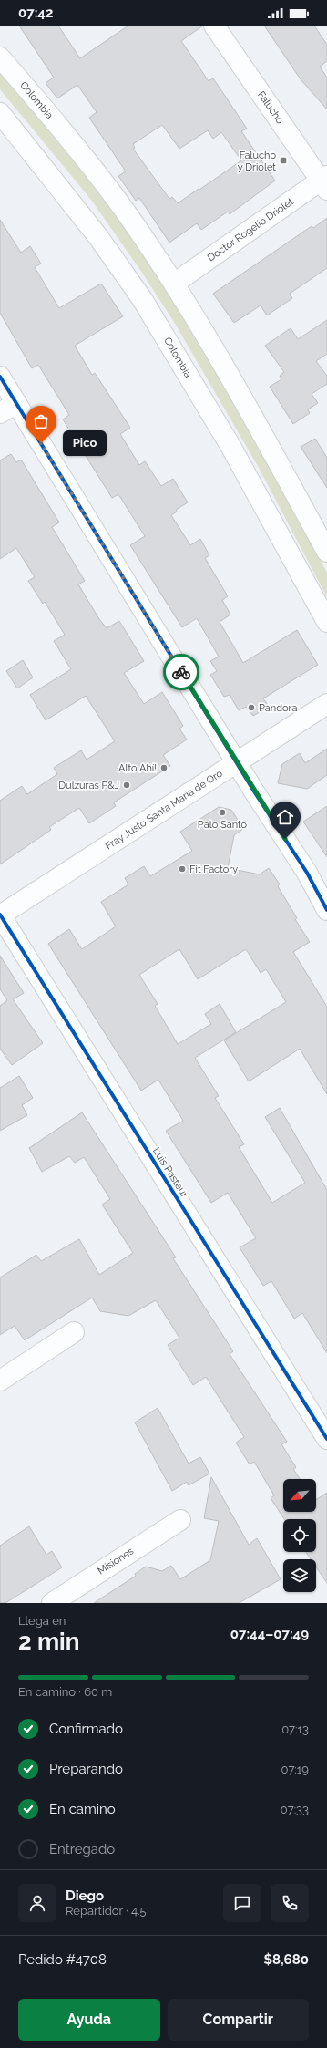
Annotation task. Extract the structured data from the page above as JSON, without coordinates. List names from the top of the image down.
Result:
{
  "streets": {
    "street": [
      "Colombia",
      "Falucho",
      "Doctor Rogelio Driolet",
      "Fray Justo Santa María de Oro",
      "Luis Pasteur",
      "Misiones"
    ]
  },
  "crossings": [
    ["Colombia", "Doctor Rogelio Driolet"],
    ["Falucho", "Doctor Rogelio Driolet"],
    ["Fray Justo Santa María de Oro", "Luis Pasteur"]
  ],
  "places": {
    "transit": ["Falucho y Driolet"],
    "other": [
      "Pico",
      "Pandora",
      "Alto Ahí!",
      "Dulzuras P&J",
      "Palo Santo",
      "Fit Factory"
    ]
  },
  "north": "bottom left",
  "page": {
    "status": "07:42",
    "bubble": "Pico",
    "heading": ["2 min", "Llega en", "07:44–07:49"],
    "panel": [
      "Diego",
      "Repartidor · 4.5",
      "Pedido #4708",
      "$8,680"
    ],
    "bar": "En camino · 60 m",
    "list": [
      ["Confirmado", "07:13"],
      ["Preparando", "07:19"],
      ["En camino", "07:33"],
      "Entregado"
    ],
    "buttons": ["Ayuda", "Compartir"]
  }
}
